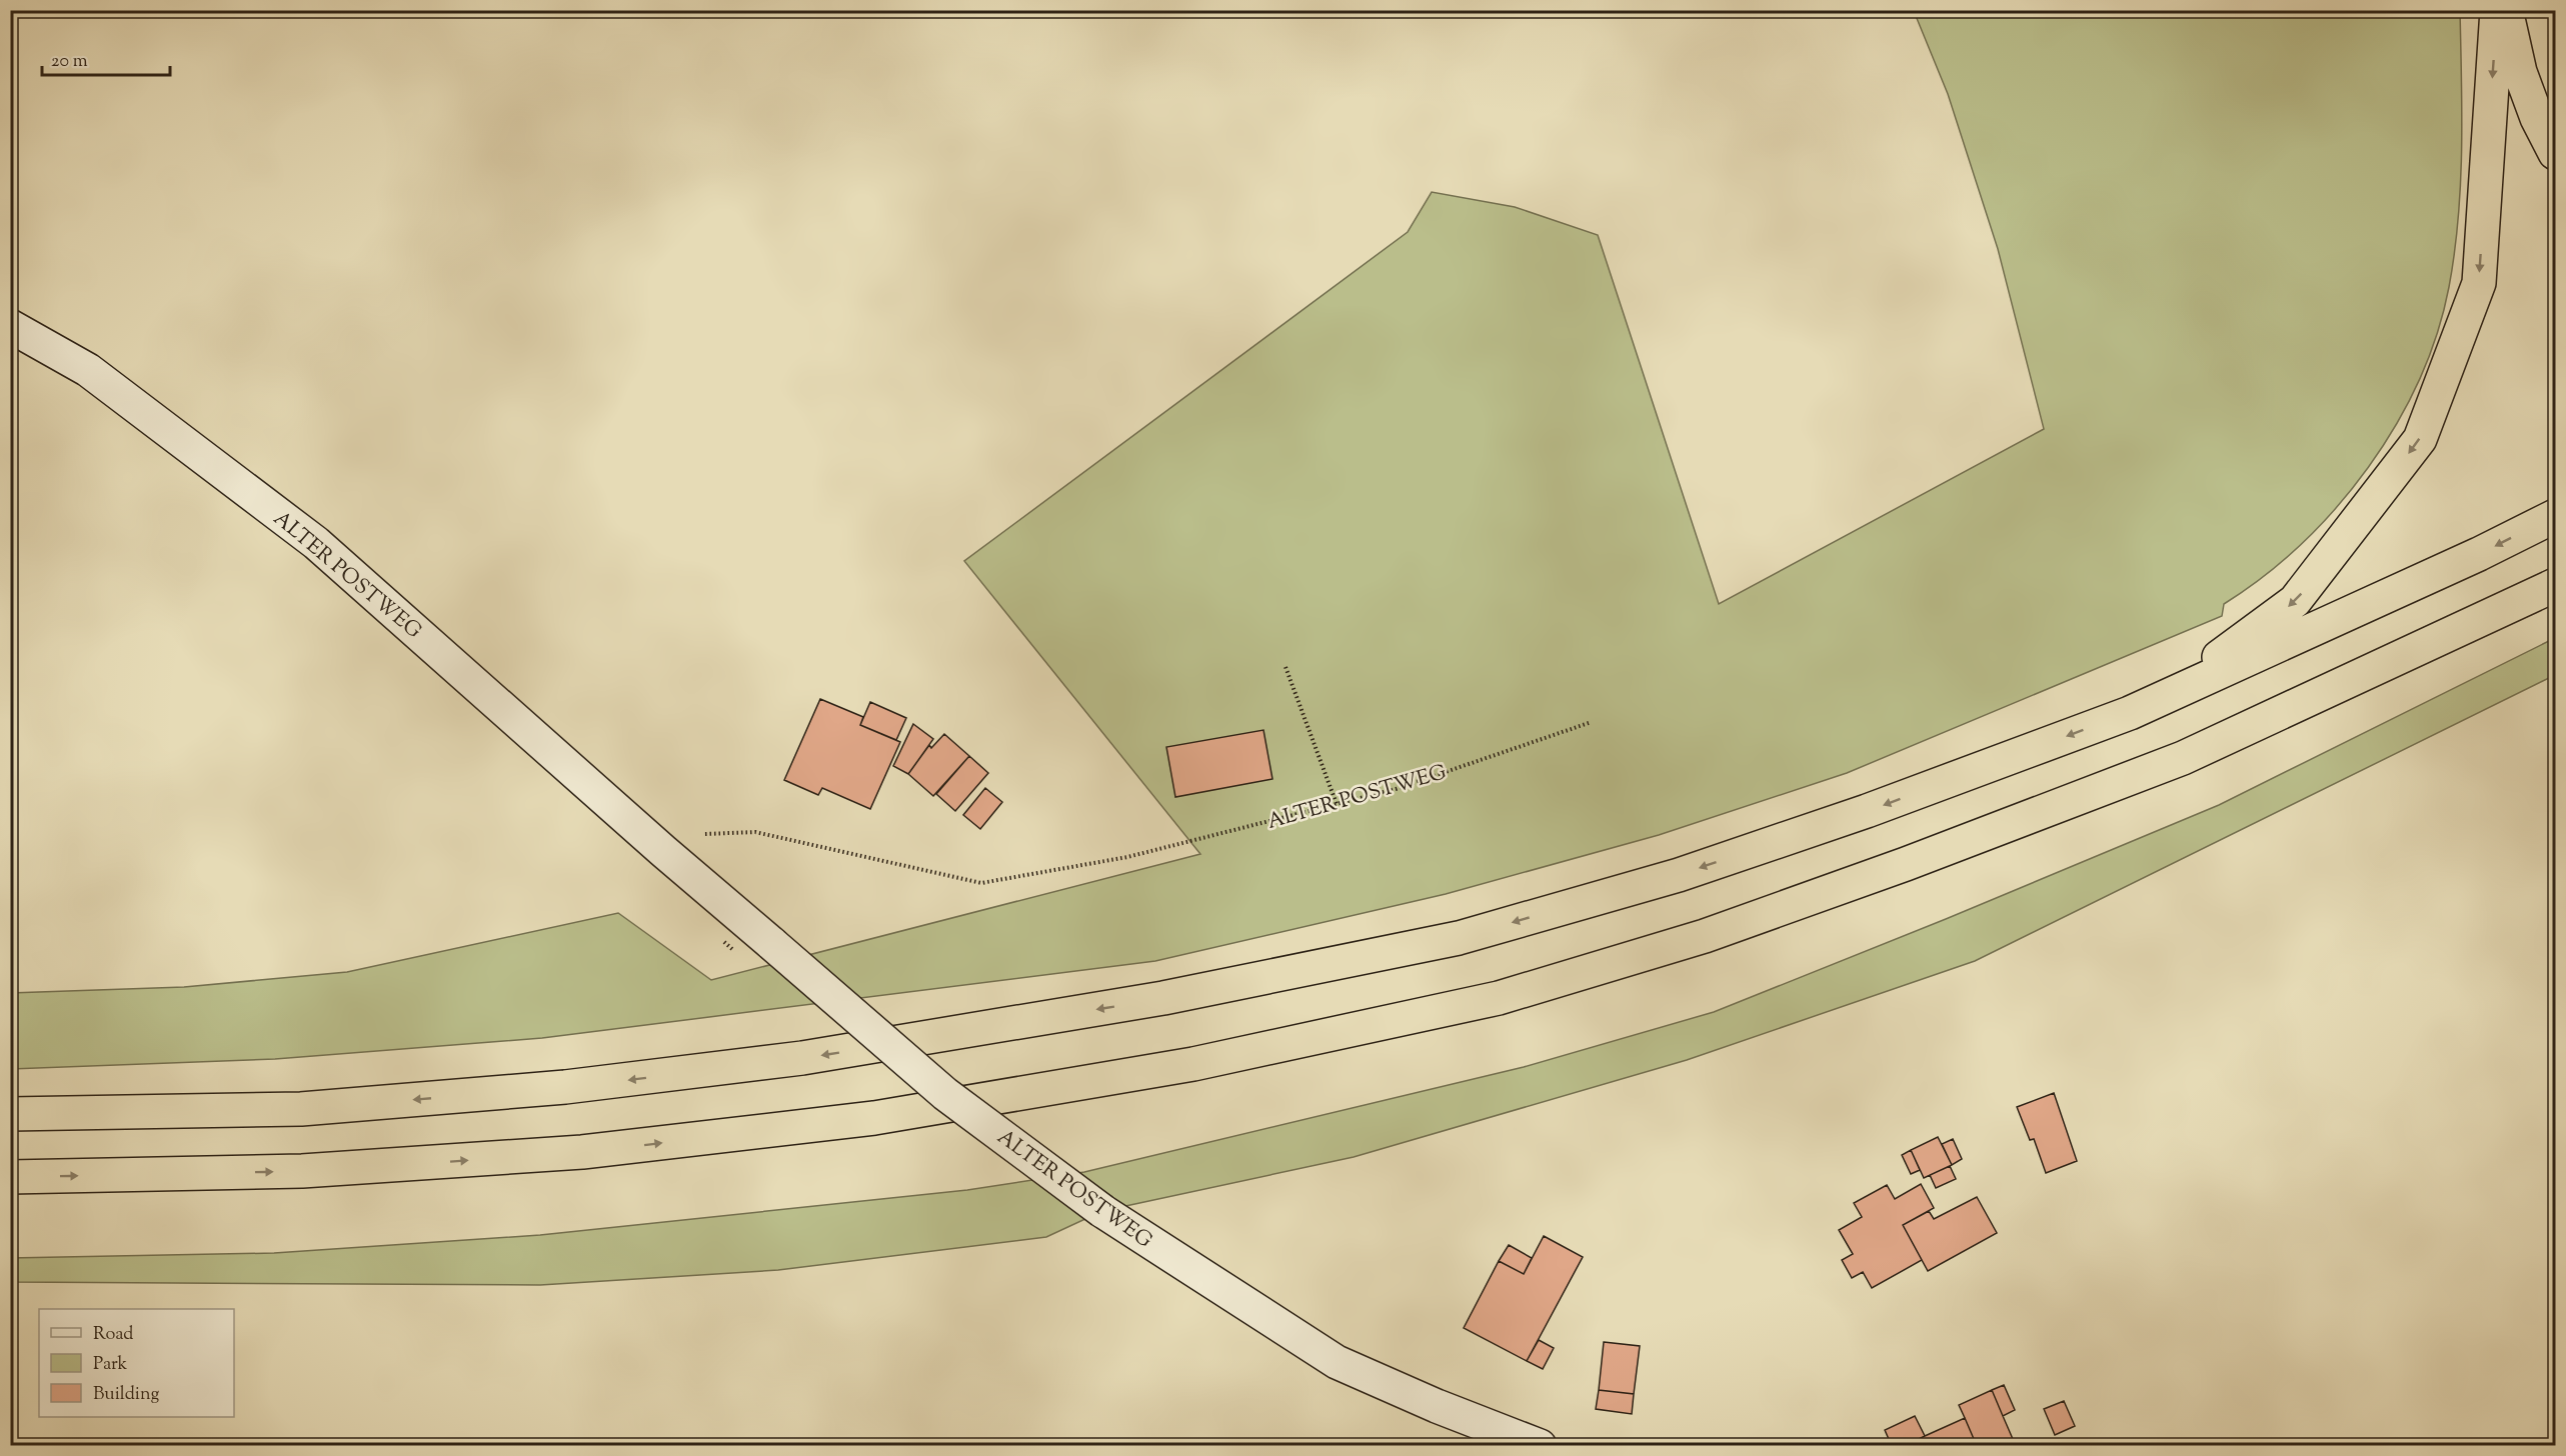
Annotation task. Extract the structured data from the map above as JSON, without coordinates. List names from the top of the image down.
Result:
{
  "streets": {
    "street": ["ALTER POSTWEG"]
  },
  "legend": ["Road", "Park", "Building"],
  "scale_bar": "20 m"
}
